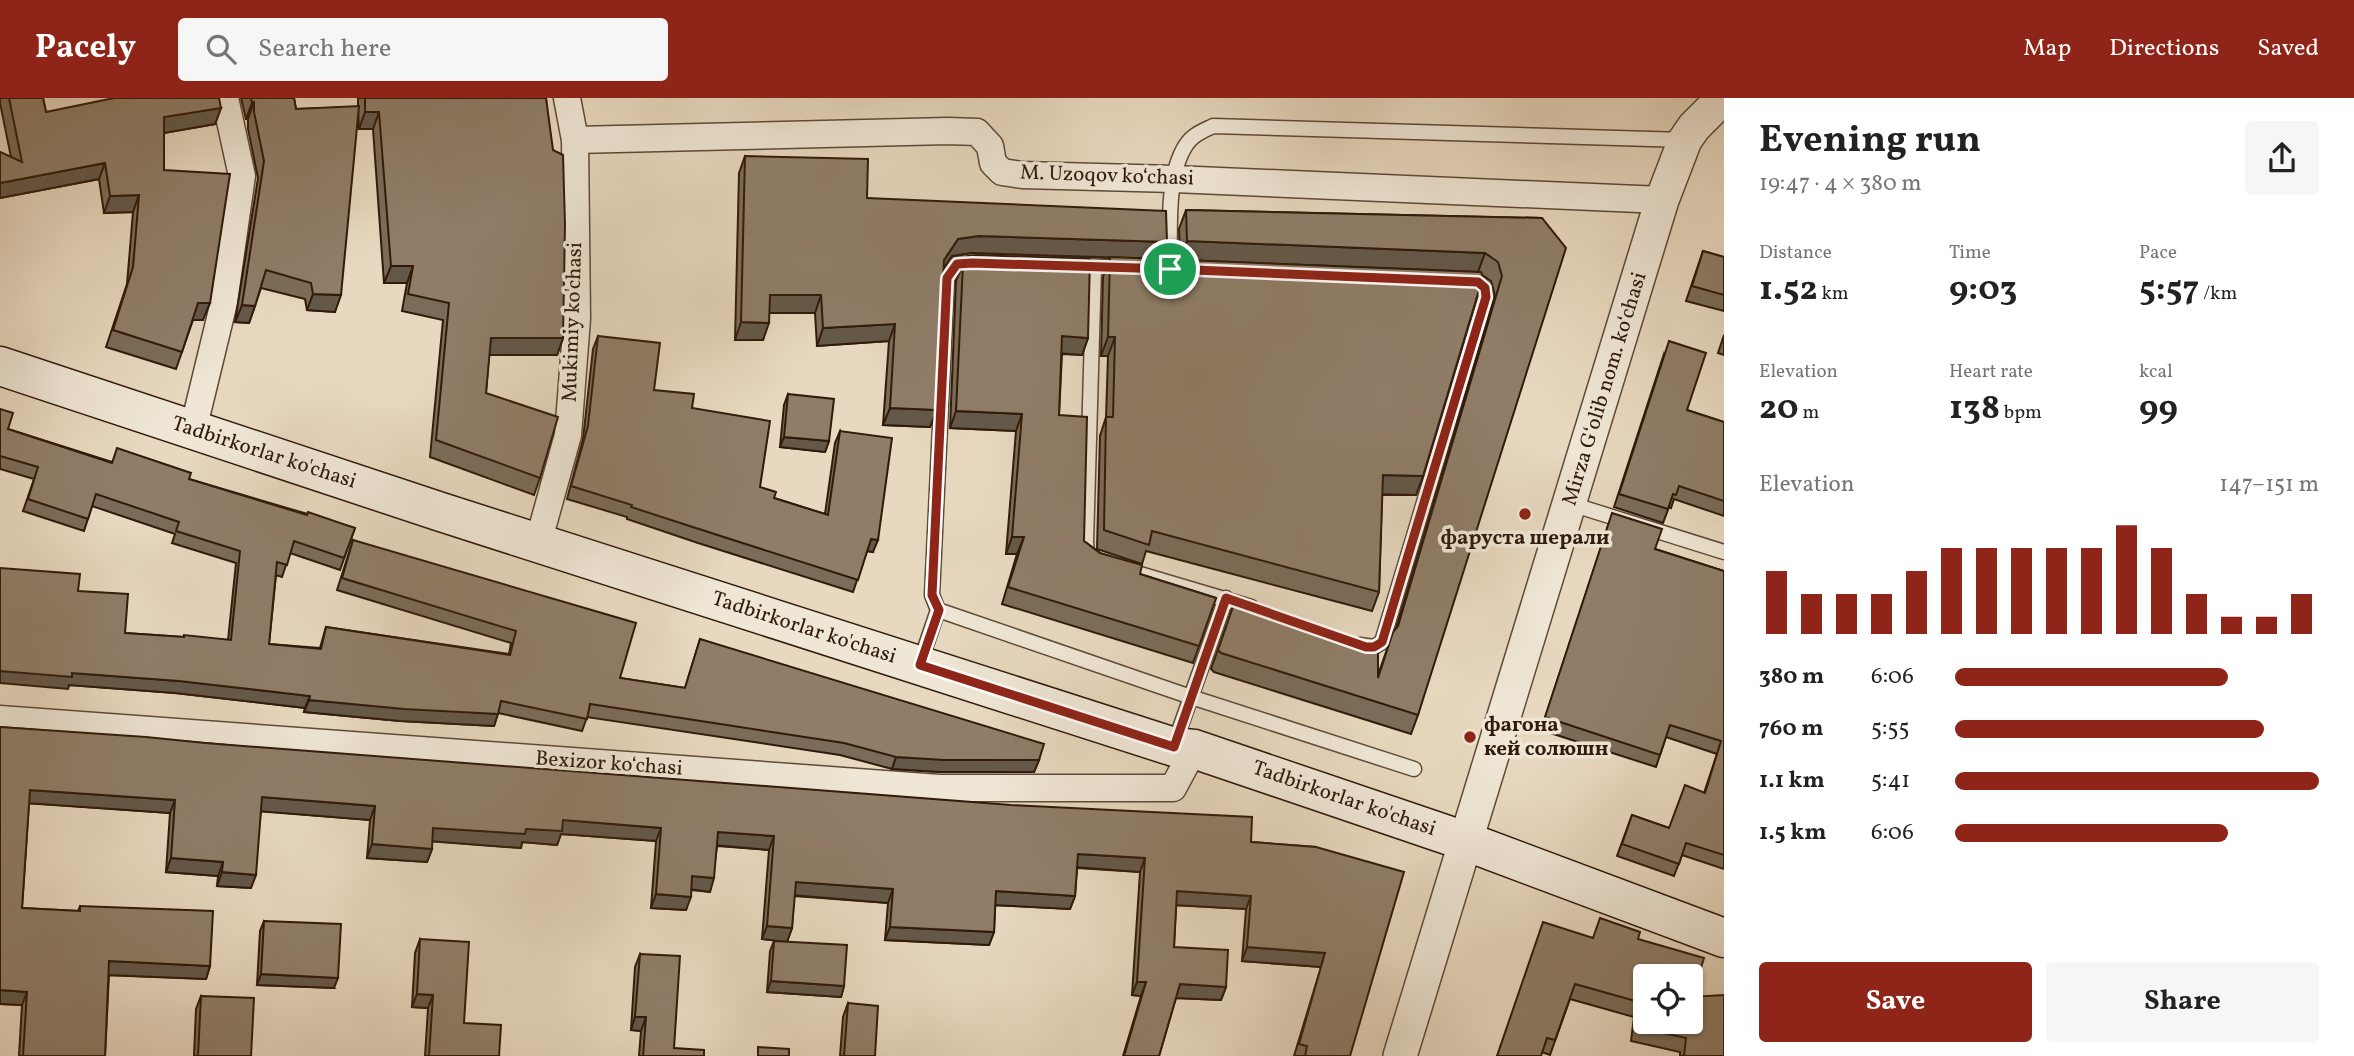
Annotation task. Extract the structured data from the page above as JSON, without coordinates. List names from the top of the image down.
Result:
{
  "streets": {
    "main road": ["Tadbirkorlar ko'chasi"],
    "street": [
      "M. Uzoqov koʻchasi",
      "Mukimiy ko'chasi",
      "Mirza G‘olib nom. ko‘chasi",
      "Bexizor koʻchasi"
    ]
  },
  "crossings": [
    ["M. Uzoqov koʻchasi", "Mukimiy ko'chasi"],
    ["M. Uzoqov koʻchasi", "Mirza G‘olib nom. ko‘chasi"],
    ["Mukimiy ko'chasi", "Tadbirkorlar ko'chasi"],
    ["Mirza G‘olib nom. ko‘chasi", "Tadbirkorlar ko'chasi"],
    ["Tadbirkorlar ko'chasi", "Bexizor koʻchasi"]
  ],
  "places": ["фаруста шерали", "фагона кей солюшн"],
  "page": {
    "header": "Pacely",
    "search": "Search here",
    "nav": ["Map", "Directions", "Saved"],
    "heading": ["Evening run", "19:47 · 4 × 380 m"],
    "stats": [
      ["Distance", "1.52 km"],
      ["Time", "9:03"],
      ["Pace", "5:57 /km"],
      ["Elevation", "20 m"],
      ["Heart rate", "138 bpm"],
      ["kcal", "99"]
    ],
    "chart": ["Elevation", "147–151 m"],
    "list": [
      {
        "name": "380 m",
        "note": "6:06"
      },
      {
        "name": "760 m",
        "note": "5:55"
      },
      {
        "name": "1.1 km",
        "note": "5:41"
      },
      {
        "name": "1.5 km",
        "note": "6:06"
      }
    ],
    "buttons": ["Save", "Share"]
  }
}
